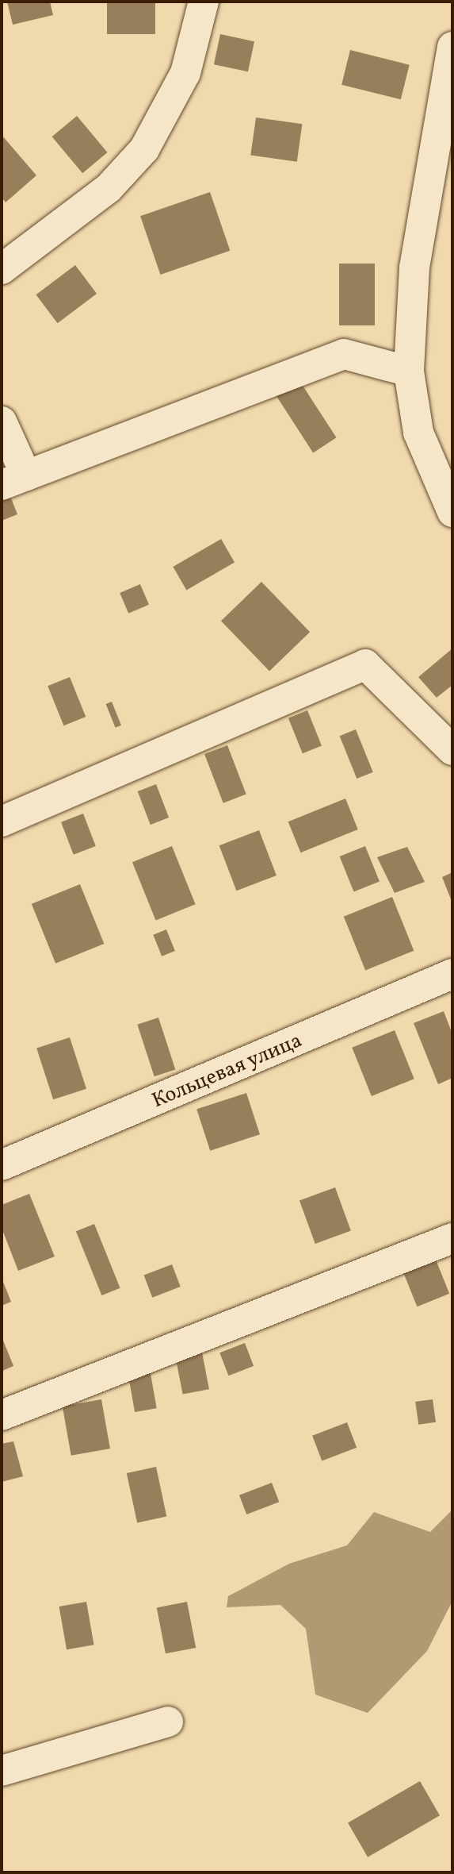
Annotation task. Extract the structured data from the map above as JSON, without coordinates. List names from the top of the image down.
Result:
{
  "streets": {
    "street": ["Кольцевая улица"]
  }
}
